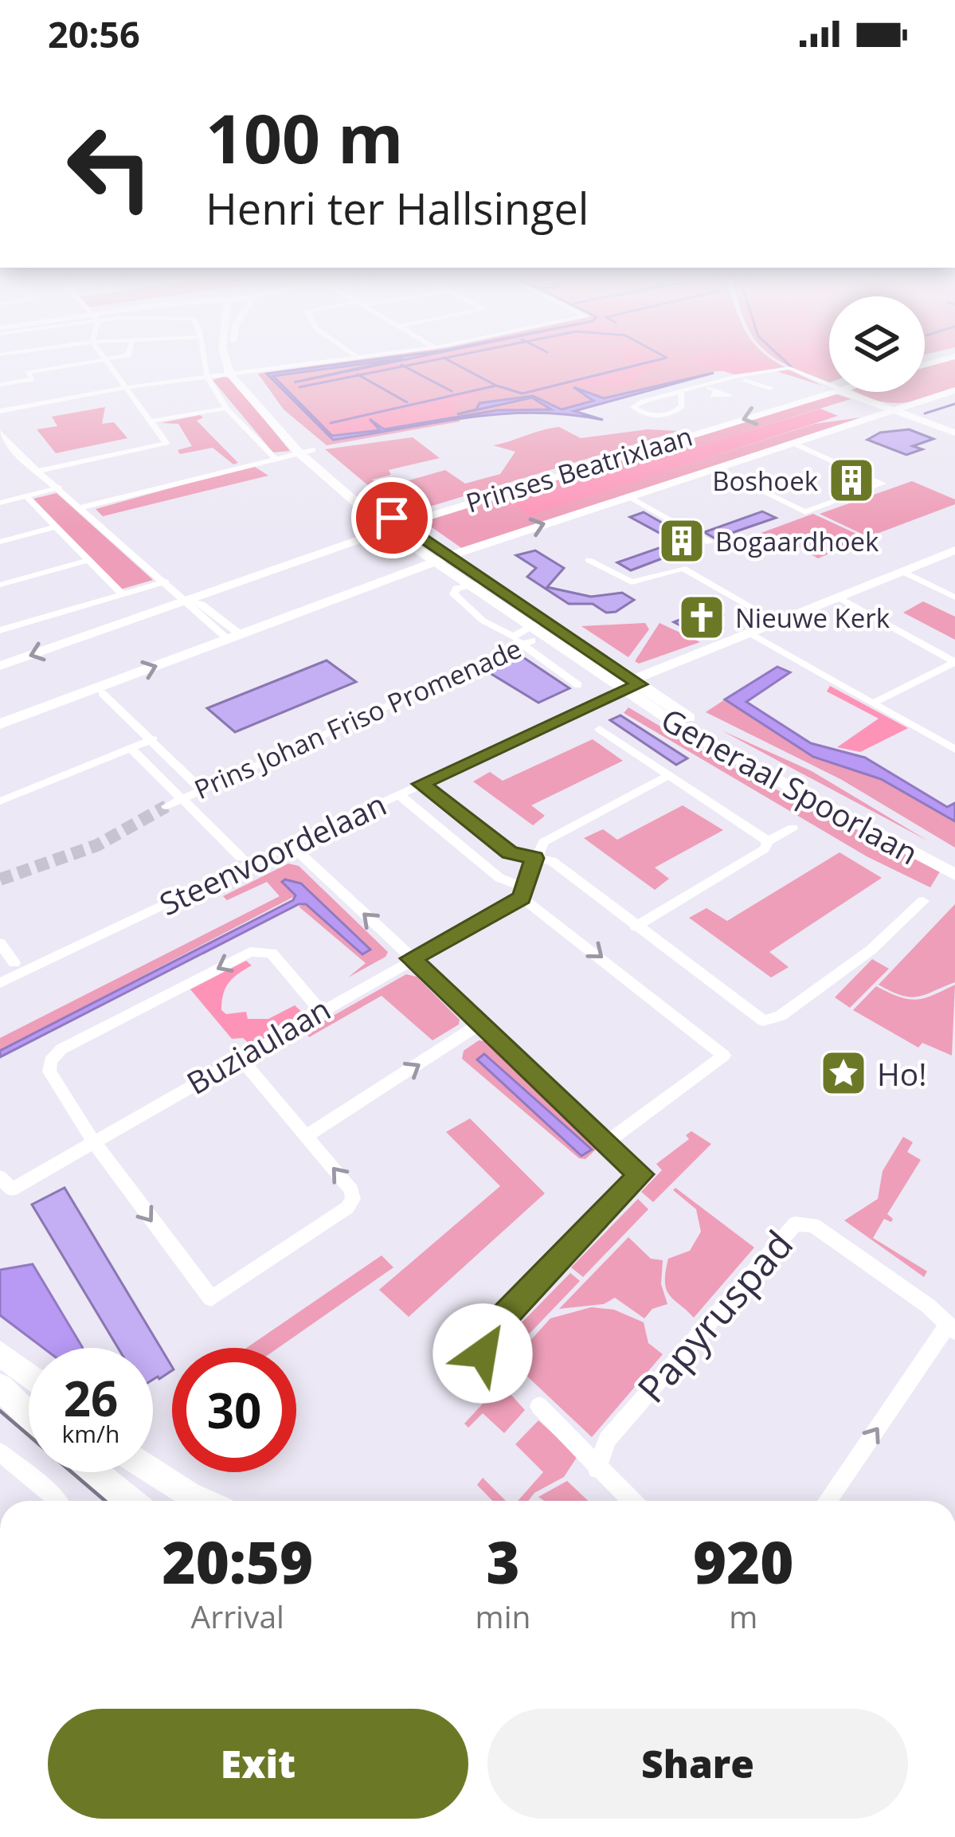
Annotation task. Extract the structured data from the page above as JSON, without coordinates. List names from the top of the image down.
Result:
{
  "streets": {
    "main road": ["Prinses Beatrixlaan", "Generaal Spoorlaan", "Steenvoordelaan"],
    "street": ["Prins Johan Friso Promenade", "Buziaulaan", "Papyruspad"]
  },
  "crossings": [
    ["Prinses Beatrixlaan", "Generaal Spoorlaan"],
    ["Prins Johan Friso Promenade", "Generaal Spoorlaan"],
    ["Generaal Spoorlaan", "Steenvoordelaan"]
  ],
  "places": {
    "building": ["Boshoek", "Bogaardhoek"],
    "church": ["Nieuwe Kerk"],
    "place": ["Ho!"]
  },
  "page": {
    "status": "20:56",
    "turn": ["100 m", "Henri ter Hallsingel"],
    "speed": "26 km/h",
    "limit": "30",
    "eta": [
      "20:59",
      "Arrival",
      "3",
      "min",
      "920",
      "m"
    ],
    "buttons": ["Exit", "Share"]
  }
}
